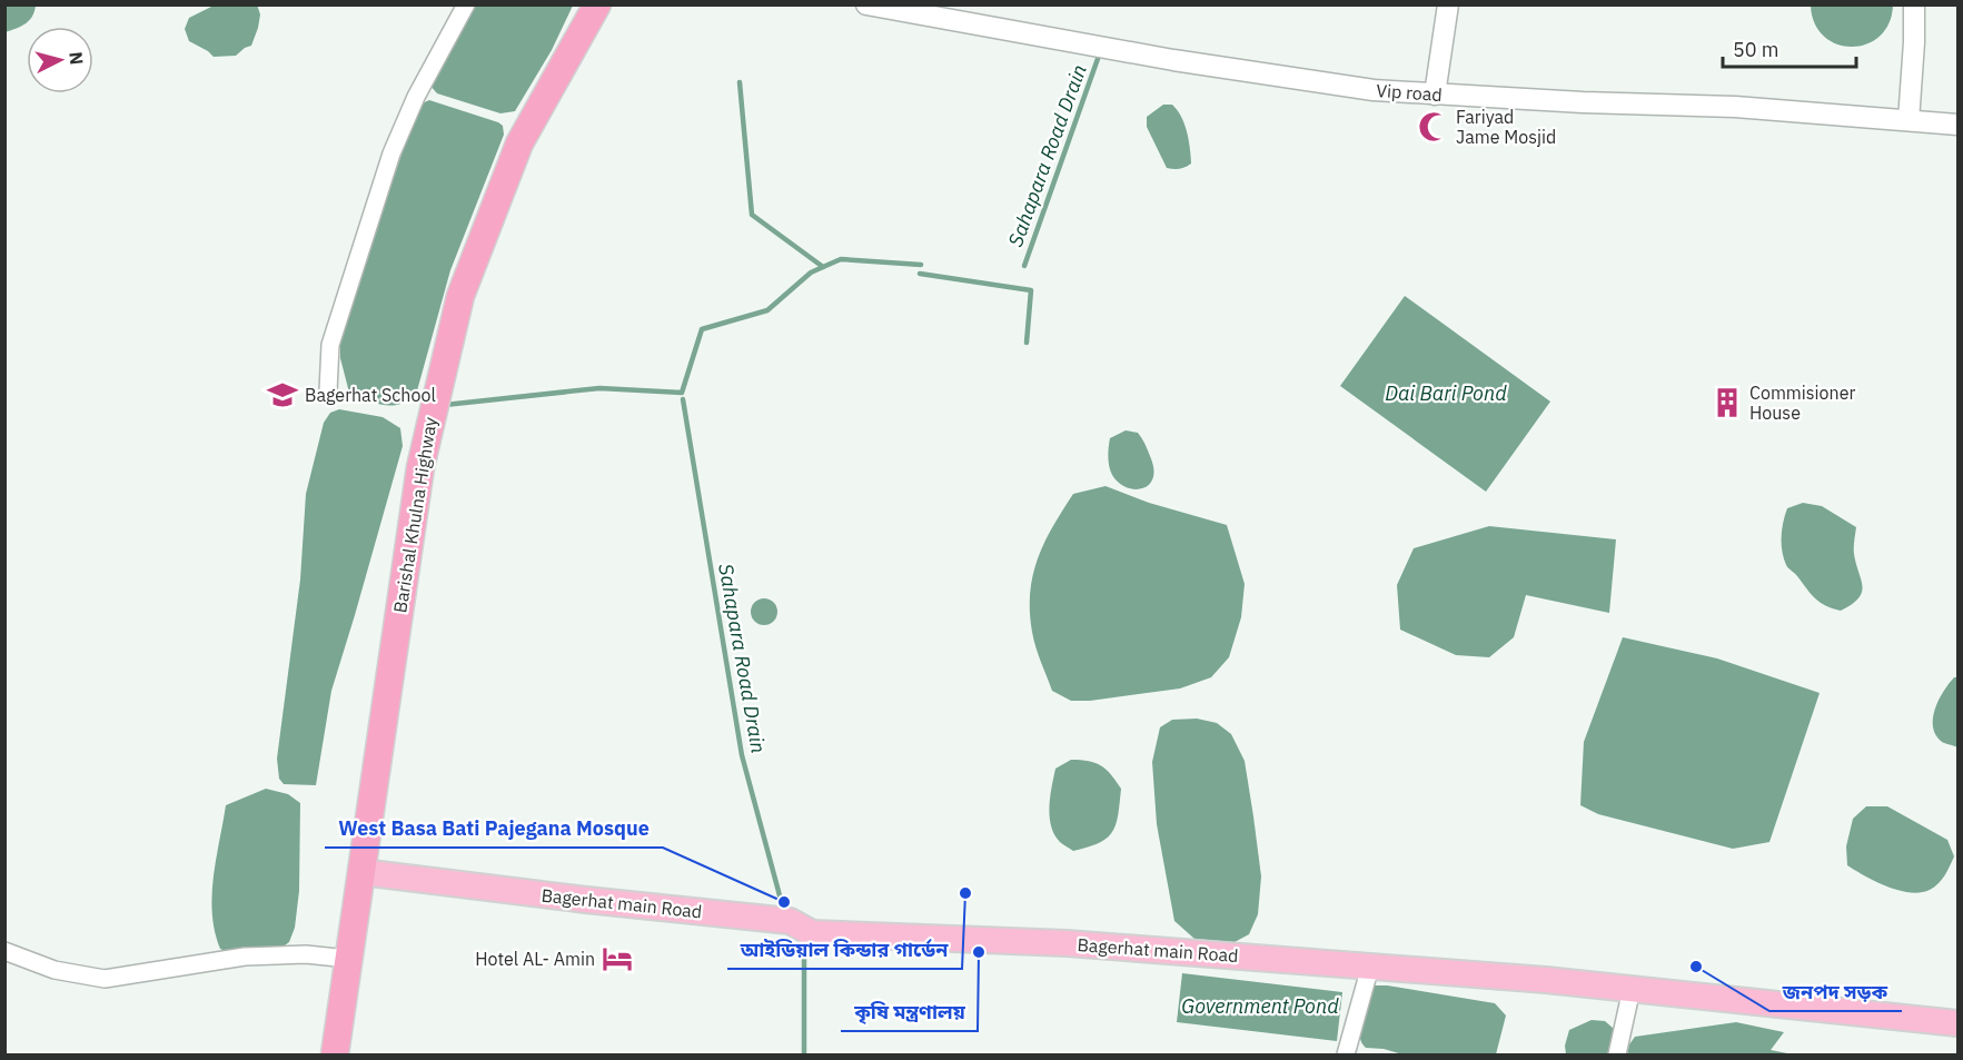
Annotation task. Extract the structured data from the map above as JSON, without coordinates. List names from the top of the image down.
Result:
{
  "streets": {
    "highway": ["Barishal Khulna Highway"],
    "main road": ["Bagerhat main Road"],
    "street": ["Vip road"]
  },
  "crossings": [
    ["Barishal Khulna Highway", "Bagerhat main Road"]
  ],
  "water": ["Sahapara Road Drain", "Dai Bari Pond", "Government Pond"],
  "places": {
    "mosque": ["Fariyad Jame Mosjid"],
    "school or university": ["Bagerhat School"],
    "building": ["Commisioner House"],
    "other": [
      "আইডিয়াল কিন্ডার গার্ডেন",
      "West Basa Bati Pajegana Mosque",
      "কৃষি মন্ত্রণালয়",
      "জনপদ সড়ক"
    ],
    "hotel": ["Hotel AL- Amin"]
  },
  "scale_bar": "50 m",
  "north": "right"
}
